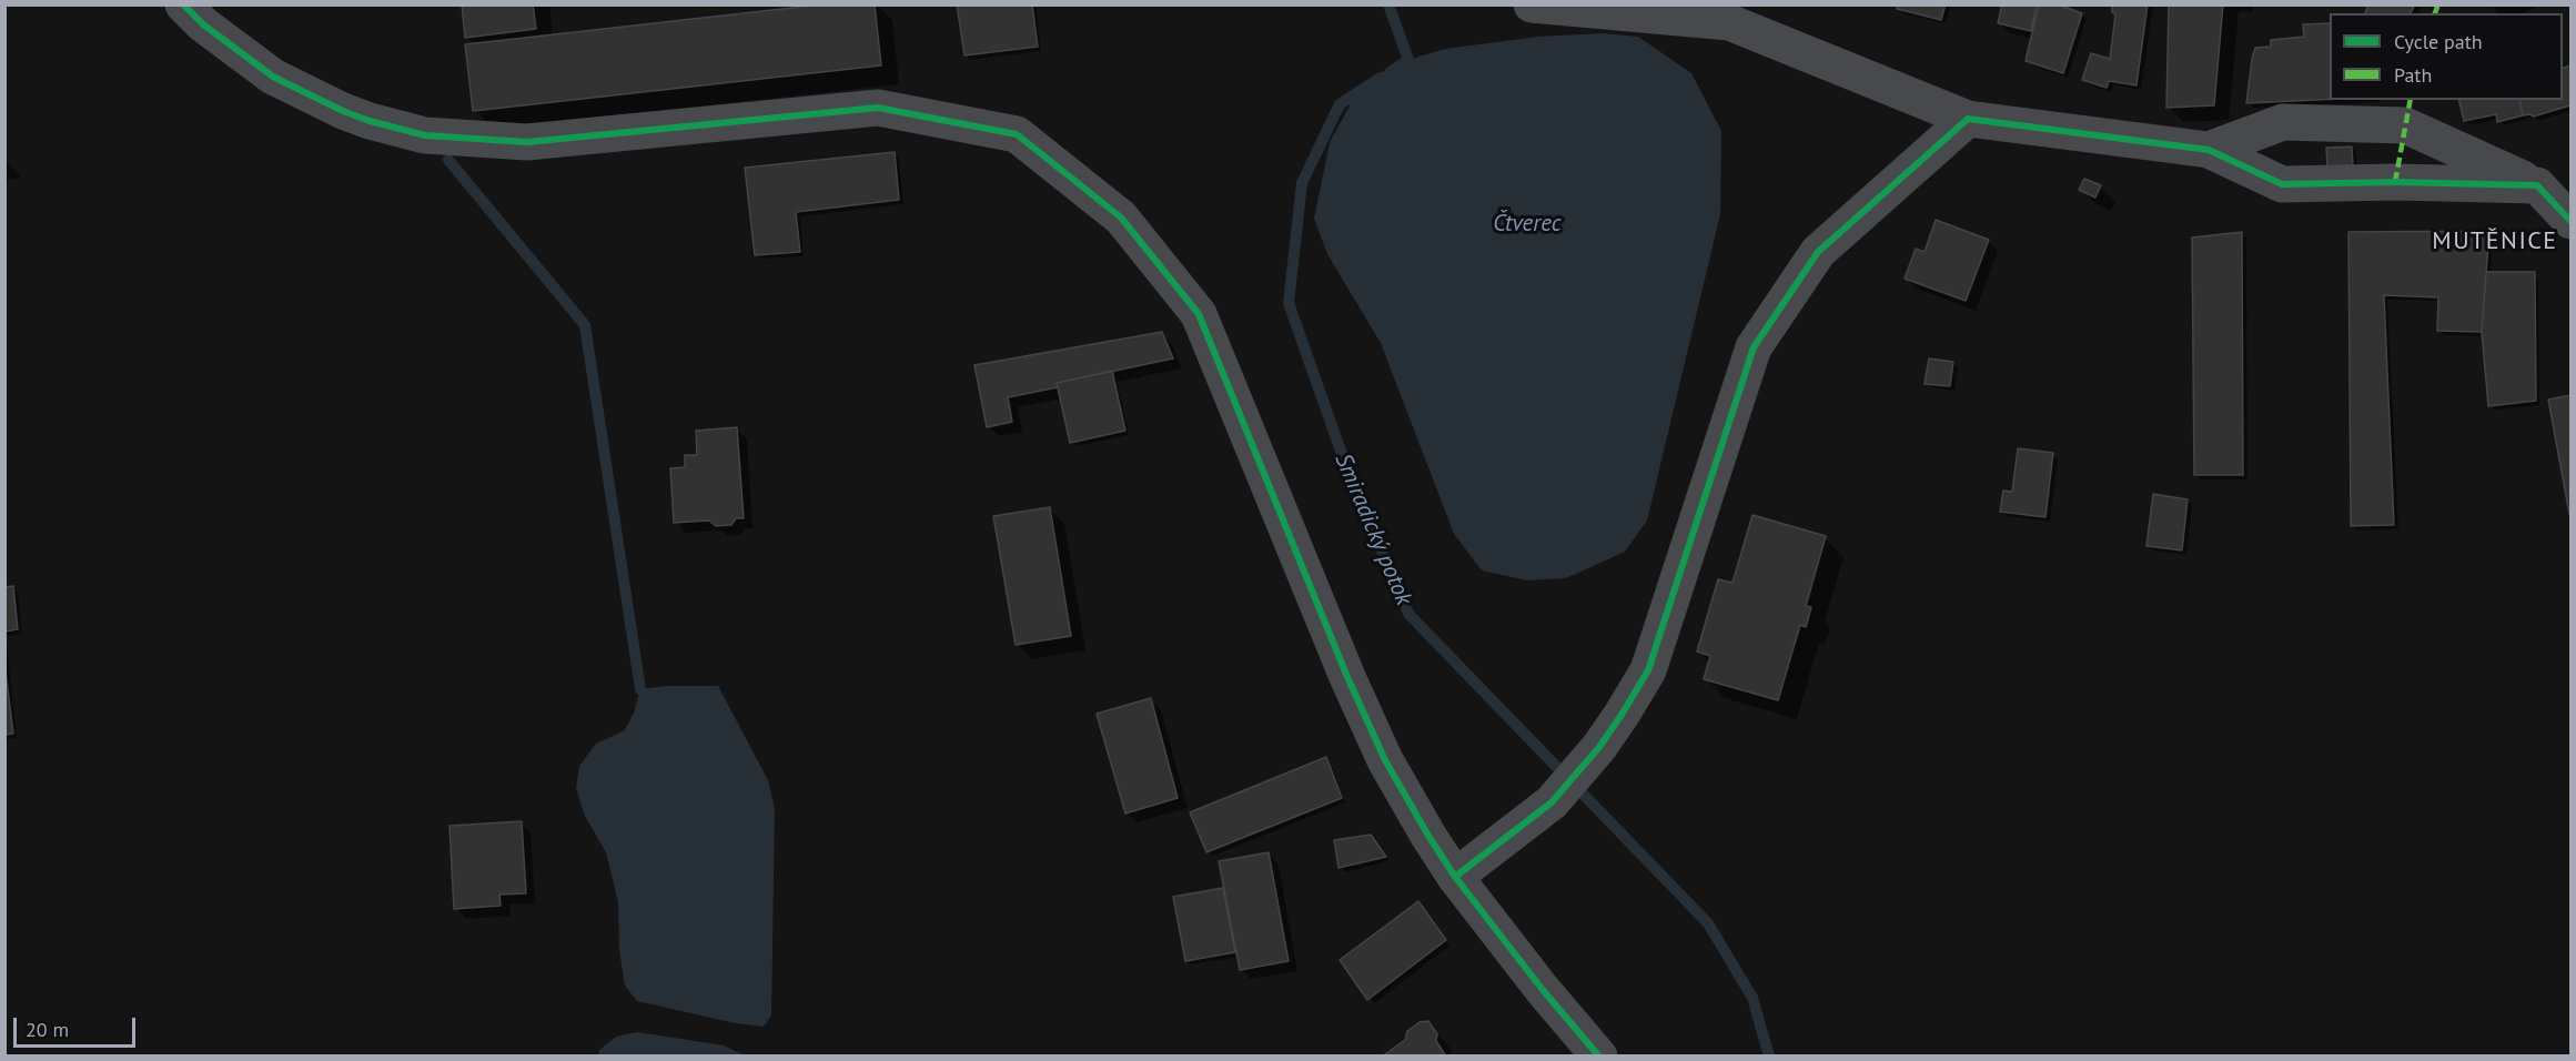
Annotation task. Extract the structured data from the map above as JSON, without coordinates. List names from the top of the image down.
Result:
{
  "districts": ["MUTĚNICE"],
  "water": ["Čtverec", "Smiradický potok"],
  "legend": ["Cycle path", "Path"],
  "scale_bar": "20 m"
}
